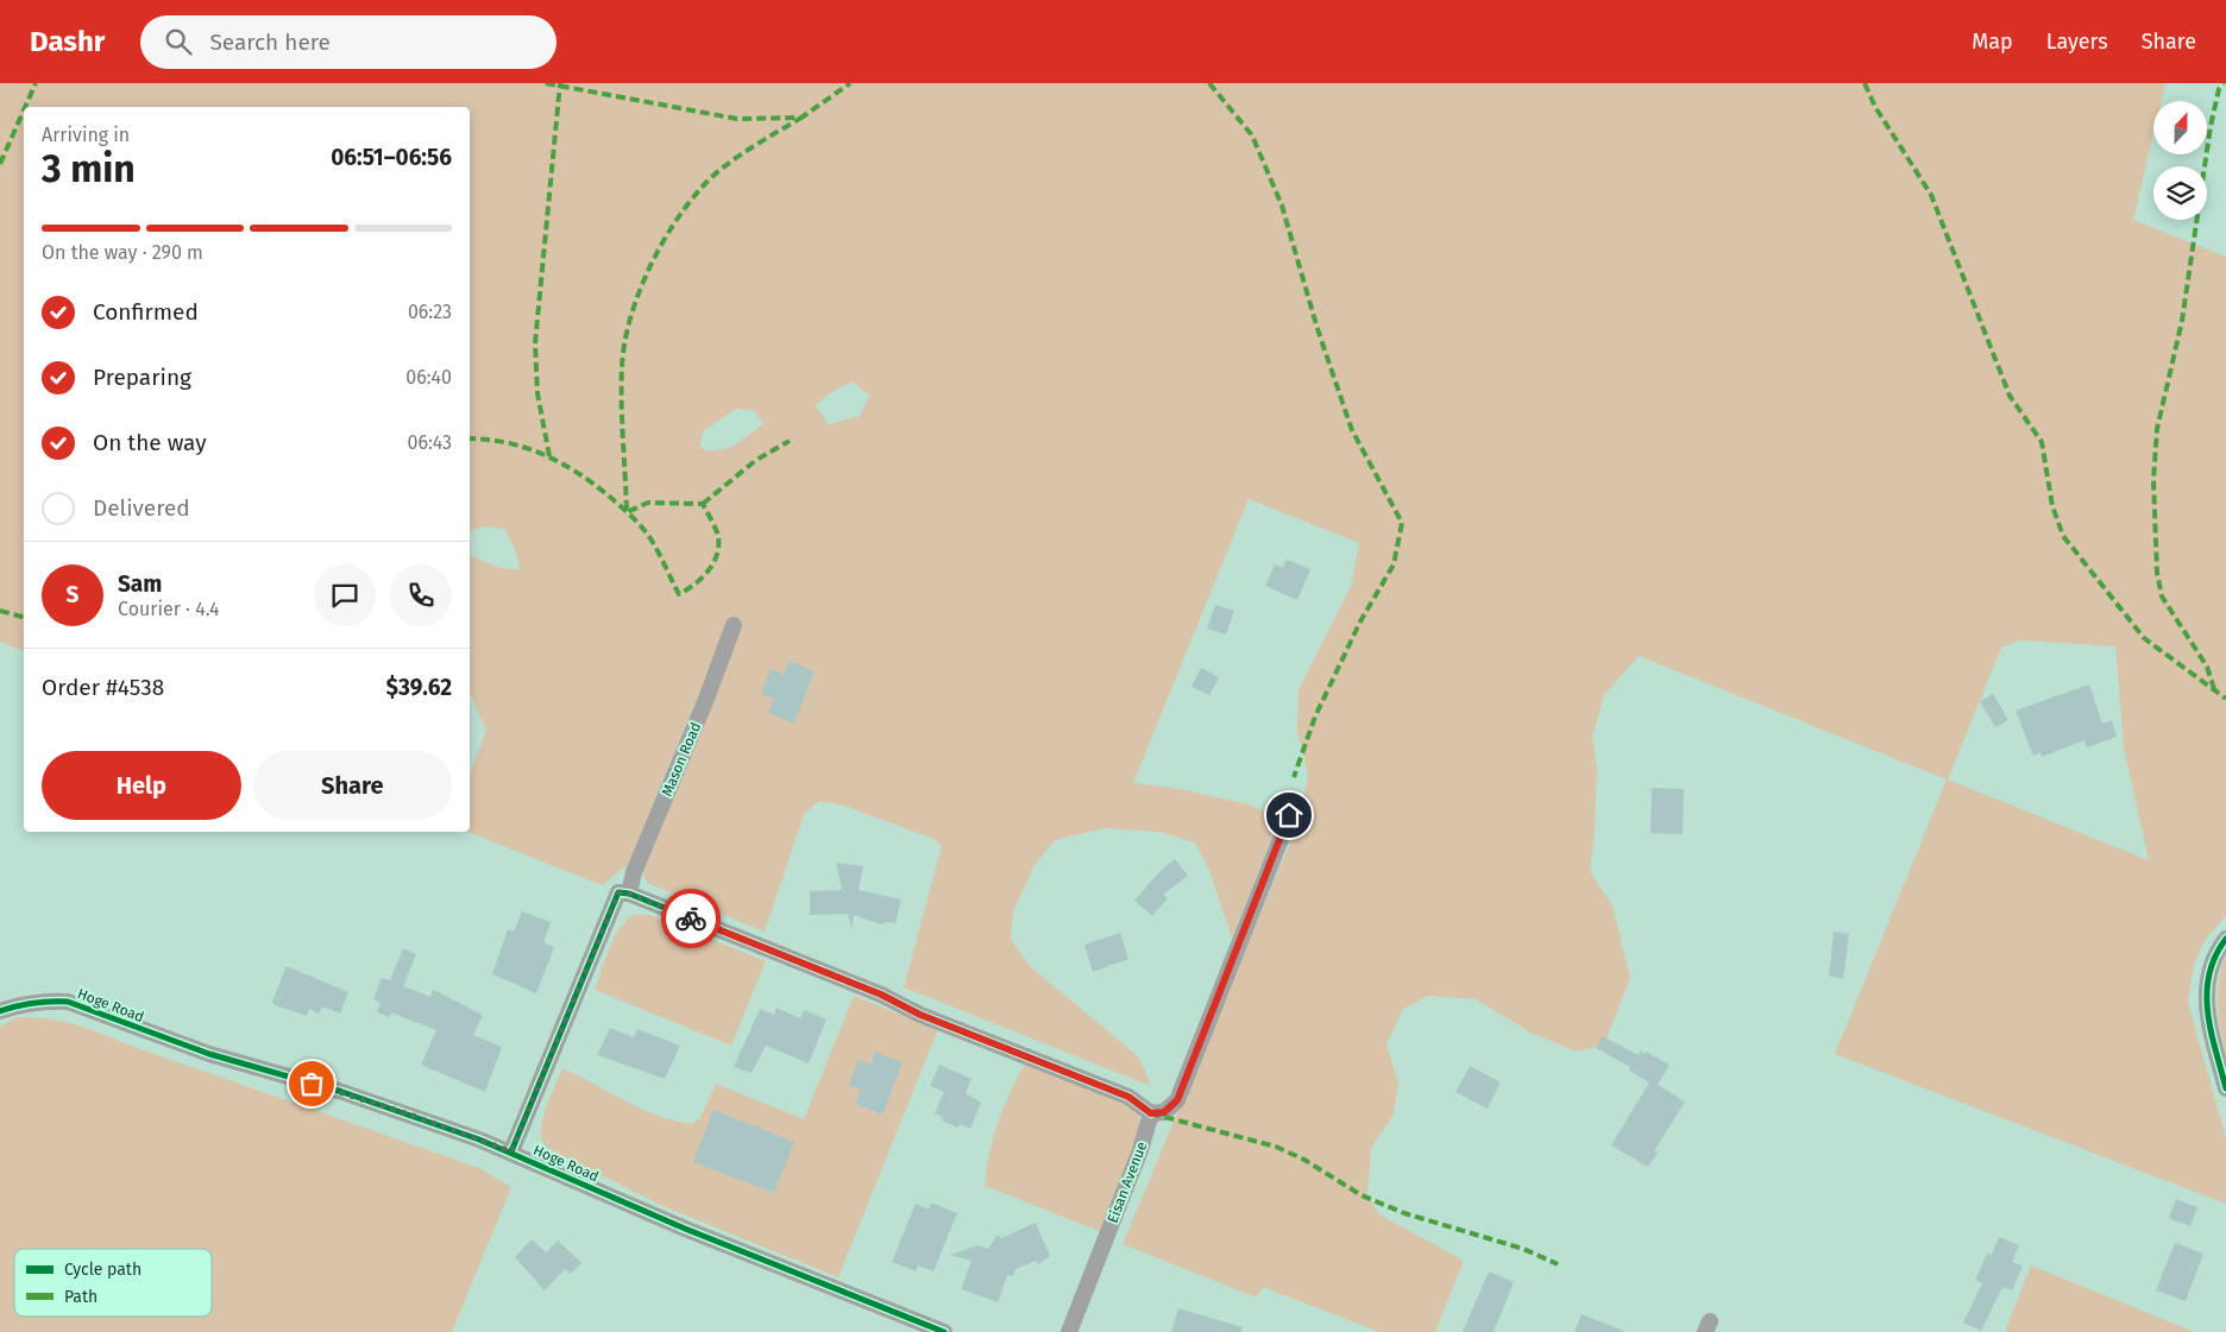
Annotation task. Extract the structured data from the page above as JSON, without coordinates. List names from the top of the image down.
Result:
{
  "streets": {
    "street": ["Mason Road", "Hoge Road", "Eisan Avenue"]
  },
  "crossings": [
    ["Mason Road", "Hoge Road"]
  ],
  "legend": ["Cycle path", "Path"],
  "north": "top",
  "page": {
    "header": "Dashr",
    "search": "Search here",
    "nav": ["Map", "Layers", "Share"],
    "heading": ["3 min", "Arriving in", "06:51–06:56"],
    "panel": [
      "Sam",
      "Courier · 4.4",
      "Order #4538",
      "$39.62"
    ],
    "bar": "On the way · 290 m",
    "list": [
      ["Confirmed", "06:23"],
      ["Preparing", "06:40"],
      ["On the way", "06:43"],
      "Delivered"
    ],
    "round": "S",
    "buttons": ["Help", "Share"]
  }
}
